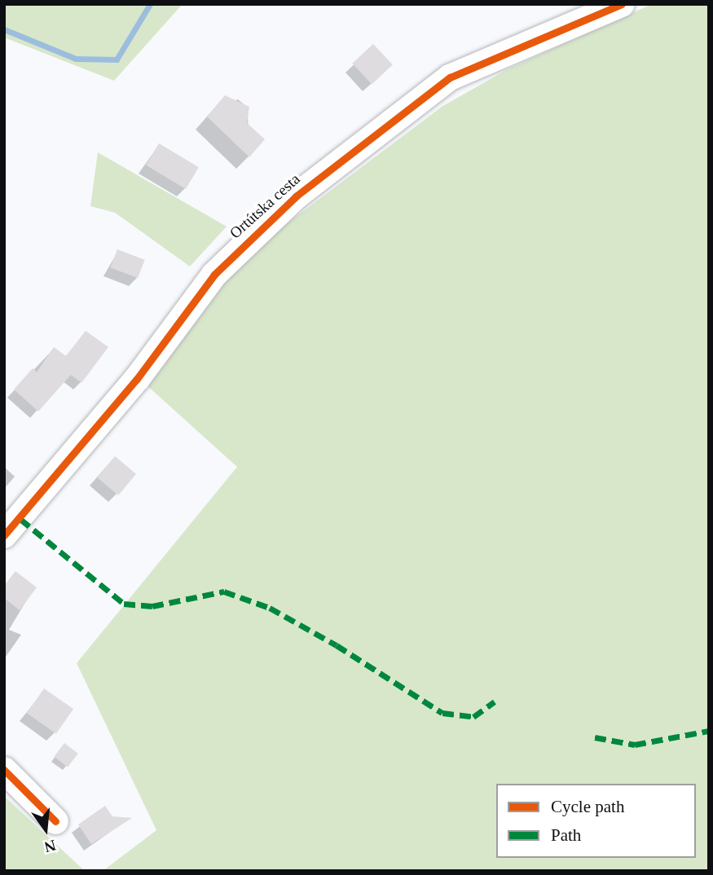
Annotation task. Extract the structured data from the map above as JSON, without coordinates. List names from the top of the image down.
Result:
{
  "streets": {
    "street": ["Ortútska cesta"]
  },
  "legend": ["Cycle path", "Path"],
  "north": "bottom"
}
